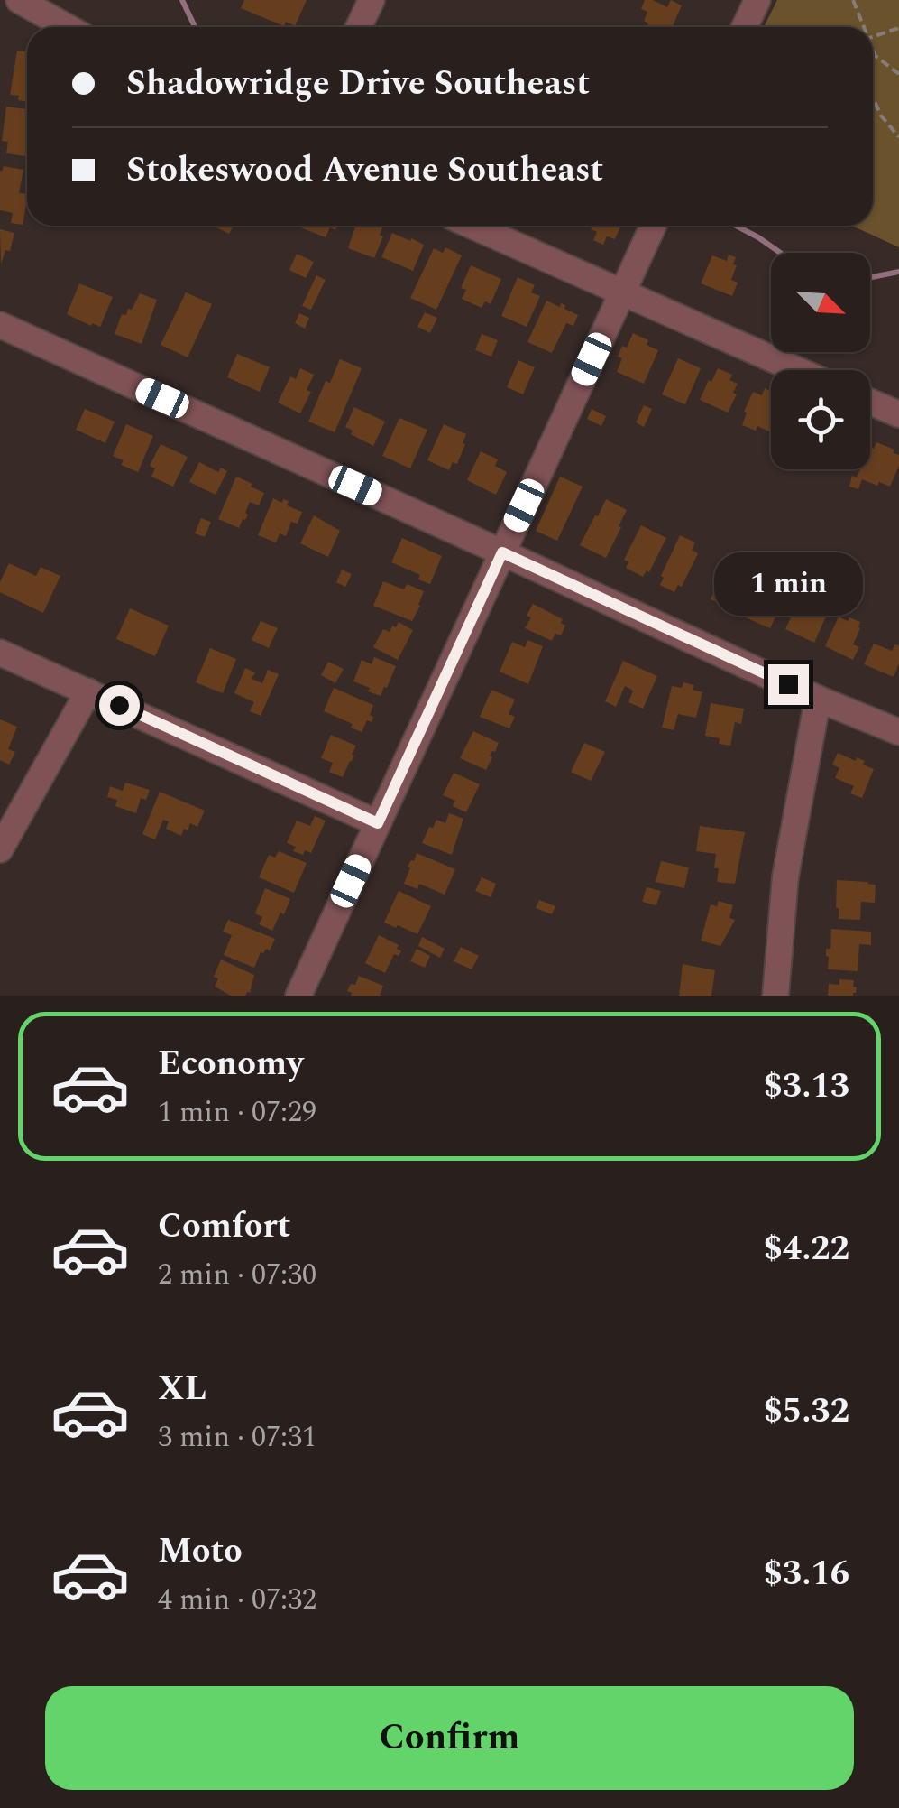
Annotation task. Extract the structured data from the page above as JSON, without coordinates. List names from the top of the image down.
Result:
{
  "north": "bottom right",
  "page": {
    "banner": ["Shadowridge Drive Southeast", "Stokeswood Avenue Southeast"],
    "bubble": "1 min",
    "list": [
      {
        "name": "Economy",
        "note": "1 min · 07:29",
        "value": "$3.13"
      },
      {
        "name": "Comfort",
        "note": "2 min · 07:30",
        "value": "$4.22"
      },
      {
        "name": "XL",
        "note": "3 min · 07:31",
        "value": "$5.32"
      },
      {
        "name": "Moto",
        "note": "4 min · 07:32",
        "value": "$3.16"
      }
    ],
    "buttons": "Confirm"
  }
}
